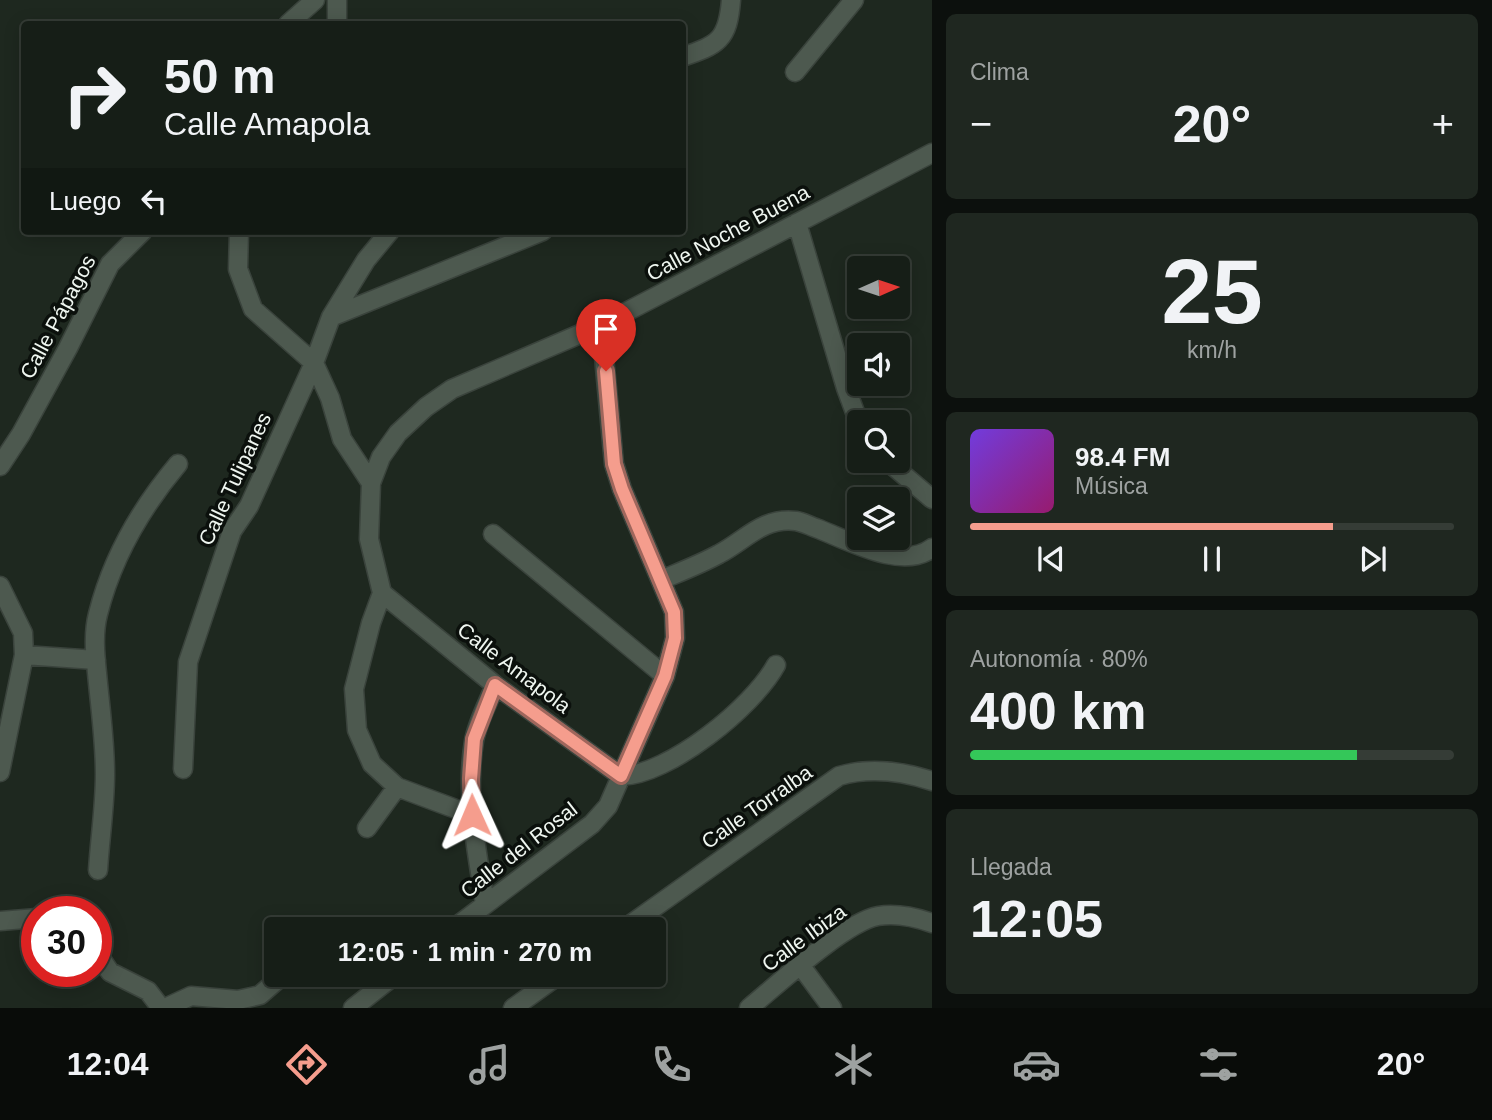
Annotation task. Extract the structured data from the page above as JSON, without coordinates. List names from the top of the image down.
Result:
{
  "streets": {
    "street": [
      "Calle Noche Buena",
      "Calle Pápagos",
      "Calle Tulipanes",
      "Calle Amapola",
      "Calle Torralba",
      "Calle del Rosal",
      "Calle Ibiza"
    ]
  },
  "crossings": [
    ["Calle Noche Buena", "Calle Amapola"],
    ["Calle Noche Buena", "Calle del Rosal"],
    ["Calle Amapola", "Calle del Rosal"]
  ],
  "north": "right",
  "page": {
    "tile": [
      "Clima",
      ["25", "km/h"],
      ["Autonomía · 80%", "400 km"],
      ["Llegada", "12:05"]
    ],
    "turn": ["50 m", "Calle Amapola"],
    "heat": ["−", "20°", "+"],
    "then": "Luego",
    "song": ["98.4 FM", "Música"],
    "limit": "30",
    "trip": "12:05 · 1 min · 270 m",
    "tabs": ["12:04", "20°"]
  }
}
